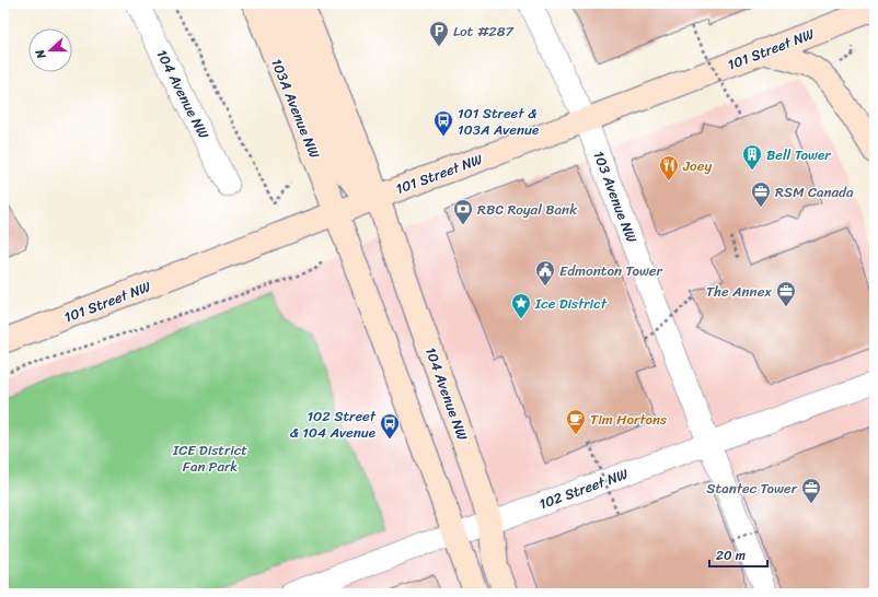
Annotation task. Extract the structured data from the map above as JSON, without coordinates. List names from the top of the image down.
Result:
{
  "streets": {
    "main road": ["101 Street NW", "104 Avenue NW", "103A Avenue NW"],
    "street": ["103 Avenue NW", "102 Street NW"]
  },
  "crossings": [
    ["101 Street NW", "104 Avenue NW"],
    ["101 Street NW", "103A Avenue NW"],
    ["101 Street NW", "103 Avenue NW"],
    ["104 Avenue NW", "102 Street NW"],
    ["103 Avenue NW", "102 Street NW"]
  ],
  "parks": ["ICE District Fan Park"],
  "places": {
    "parking": ["Lot #287"],
    "bus stop": ["101 Street & 103A Avenue", "102 Street & 104 Avenue"],
    "building": ["Bell Tower"],
    "restaurant": ["Joey"],
    "office": ["RSM Canada", "The Annex", "Stantec Tower"],
    "bank": ["RBC Royal Bank"],
    "public building": ["Edmonton Tower"],
    "place": ["Ice District"],
    "cafe": ["Tim Hortons"]
  },
  "scale_bar": "20 m",
  "north": "left"
}
